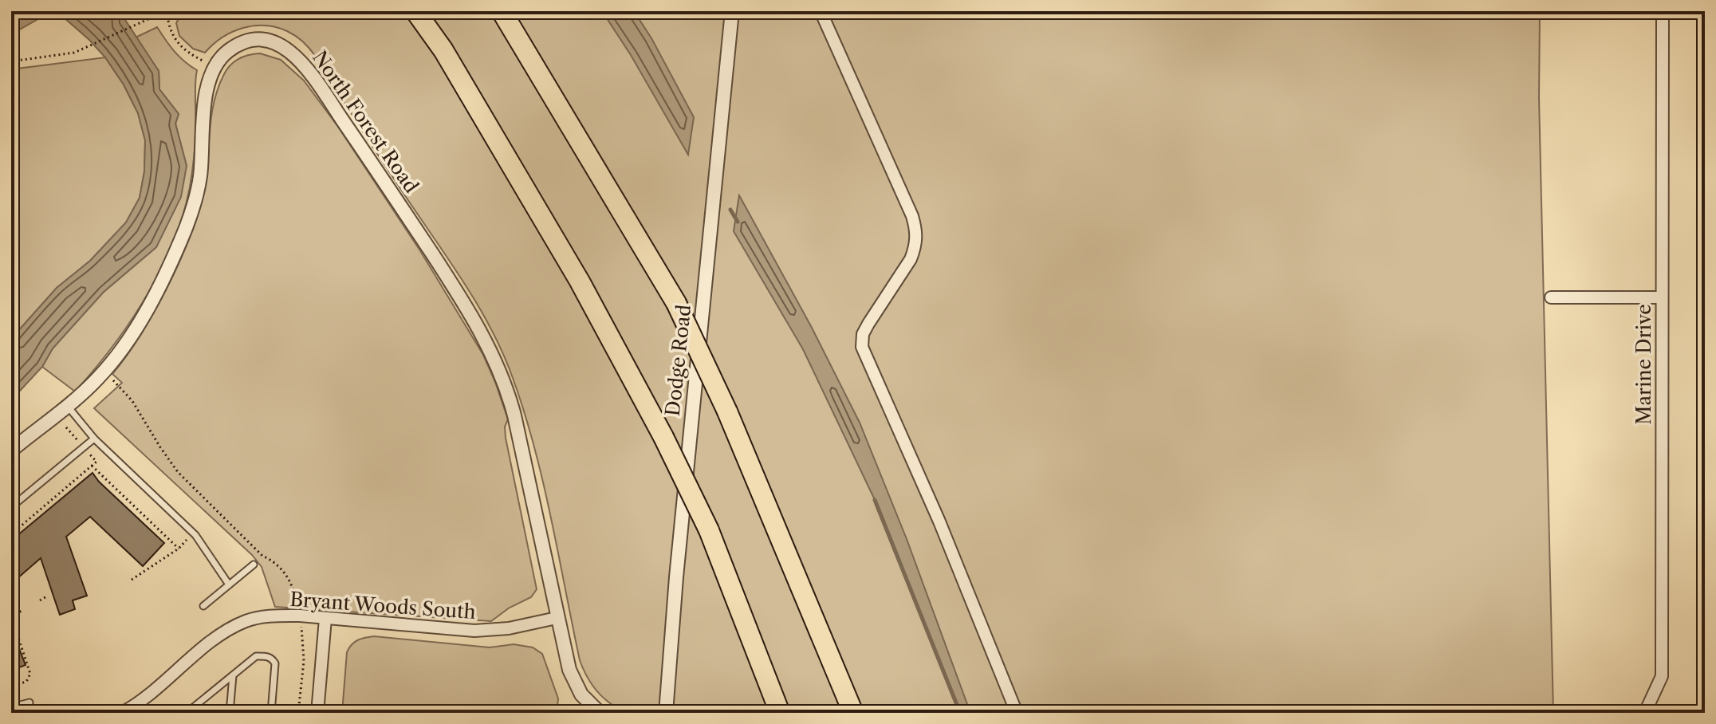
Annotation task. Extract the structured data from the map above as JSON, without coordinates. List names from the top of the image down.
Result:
{
  "streets": {
    "street": [
      "North Forest Road",
      "Dodge Road",
      "Marine Drive",
      "Bryant Woods South"
    ]
  },
  "crossings": [
    ["North Forest Road", "Bryant Woods South"]
  ]
}
